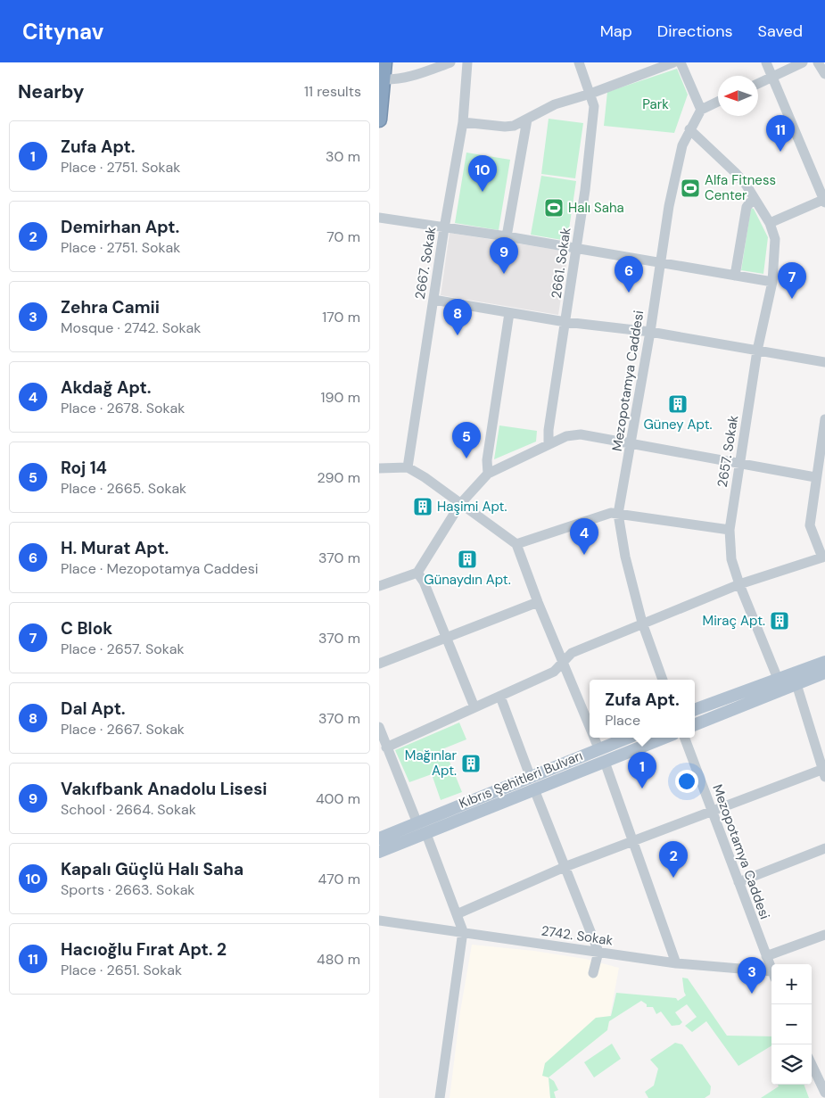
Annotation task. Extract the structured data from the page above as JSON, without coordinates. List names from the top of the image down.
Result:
{
  "streets": {
    "main road": ["Kıbrıs Şehitleri Bulvarı"],
    "street": [
      "2667. Sokak",
      "2661. Sokak",
      "Mezopotamya Caddesi",
      "2657. Sokak",
      "2742. Sokak"
    ]
  },
  "crossings": [
    ["Mezopotamya Caddesi", "2657. Sokak"]
  ],
  "parks": ["Park"],
  "places": {
    "sports": ["Alfa Fitness Center", "Halı Saha"],
    "building": [
      "Güney Apt.",
      "Haşimi Apt.",
      "Günaydın Apt.",
      "Miraç Apt.",
      "Mağınlar Apt."
    ]
  },
  "north": "left",
  "page": {
    "header": "Citynav",
    "nav": ["Map", "Directions", "Saved"],
    "heading": ["Nearby", "11 results"],
    "pins": [
      "11",
      "10",
      "9",
      "6",
      "7",
      "8",
      "5",
      "4",
      "1",
      "2",
      "3"
    ],
    "list": [
      {
        "mark": "1",
        "name": "Zufa Apt.",
        "note": "Place · 2751. Sokak",
        "value": "30 m"
      },
      {
        "mark": "2",
        "name": "Demirhan Apt.",
        "note": "Place · 2751. Sokak",
        "value": "70 m"
      },
      {
        "mark": "3",
        "name": "Zehra Camii",
        "note": "Mosque · 2742. Sokak",
        "value": "170 m"
      },
      {
        "mark": "4",
        "name": "Akdağ Apt.",
        "note": "Place · 2678. Sokak",
        "value": "190 m"
      },
      {
        "mark": "5",
        "name": "Roj 14",
        "note": "Place · 2665. Sokak",
        "value": "290 m"
      },
      {
        "mark": "6",
        "name": "H. Murat Apt.",
        "note": "Place · Mezopotamya Caddesi",
        "value": "370 m"
      },
      {
        "mark": "7",
        "name": "C Blok",
        "note": "Place · 2657. Sokak",
        "value": "370 m"
      },
      {
        "mark": "8",
        "name": "Dal Apt.",
        "note": "Place · 2667. Sokak",
        "value": "370 m"
      },
      {
        "mark": "9",
        "name": "Vakıfbank Anadolu Lisesi",
        "note": "School · 2664. Sokak",
        "value": "400 m"
      },
      {
        "mark": "10",
        "name": "Kapalı Güçlü Halı Saha",
        "note": "Sports · 2663. Sokak",
        "value": "470 m"
      },
      {
        "mark": "11",
        "name": "Hacıoğlu Fırat Apt. 2",
        "note": "Place · 2651. Sokak",
        "value": "480 m"
      }
    ],
    "popup": ["Zufa Apt.", "Place"],
    "map_buttons": ["+", "−"]
  }
}
